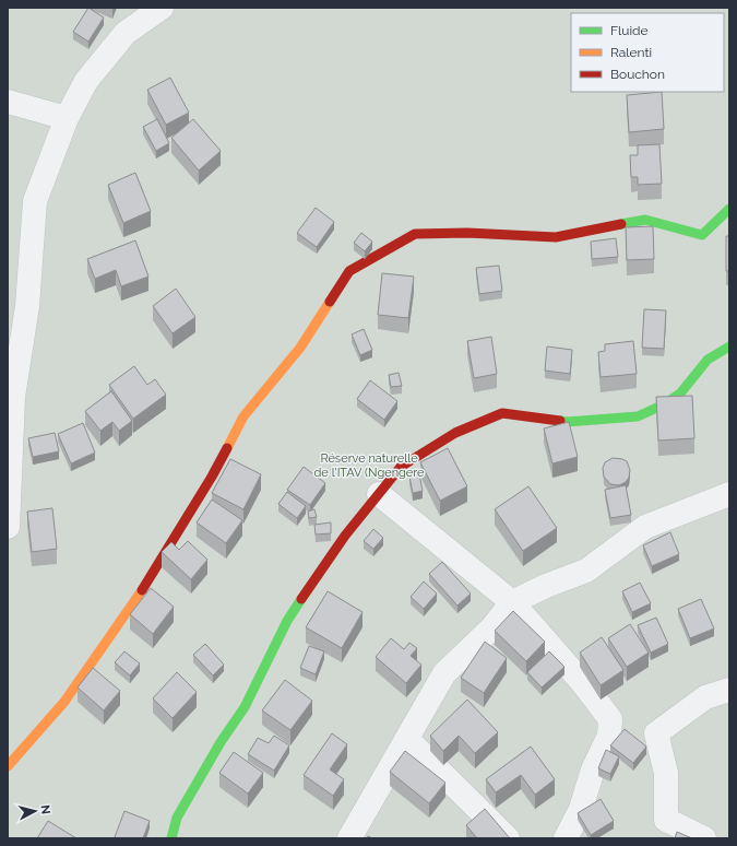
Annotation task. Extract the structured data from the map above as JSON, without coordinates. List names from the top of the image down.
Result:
{
  "parks": ["Réserve naturelle de l'ITAV (Ngengere"],
  "legend": ["Fluide", "Ralenti", "Bouchon"],
  "north": "right"
}
